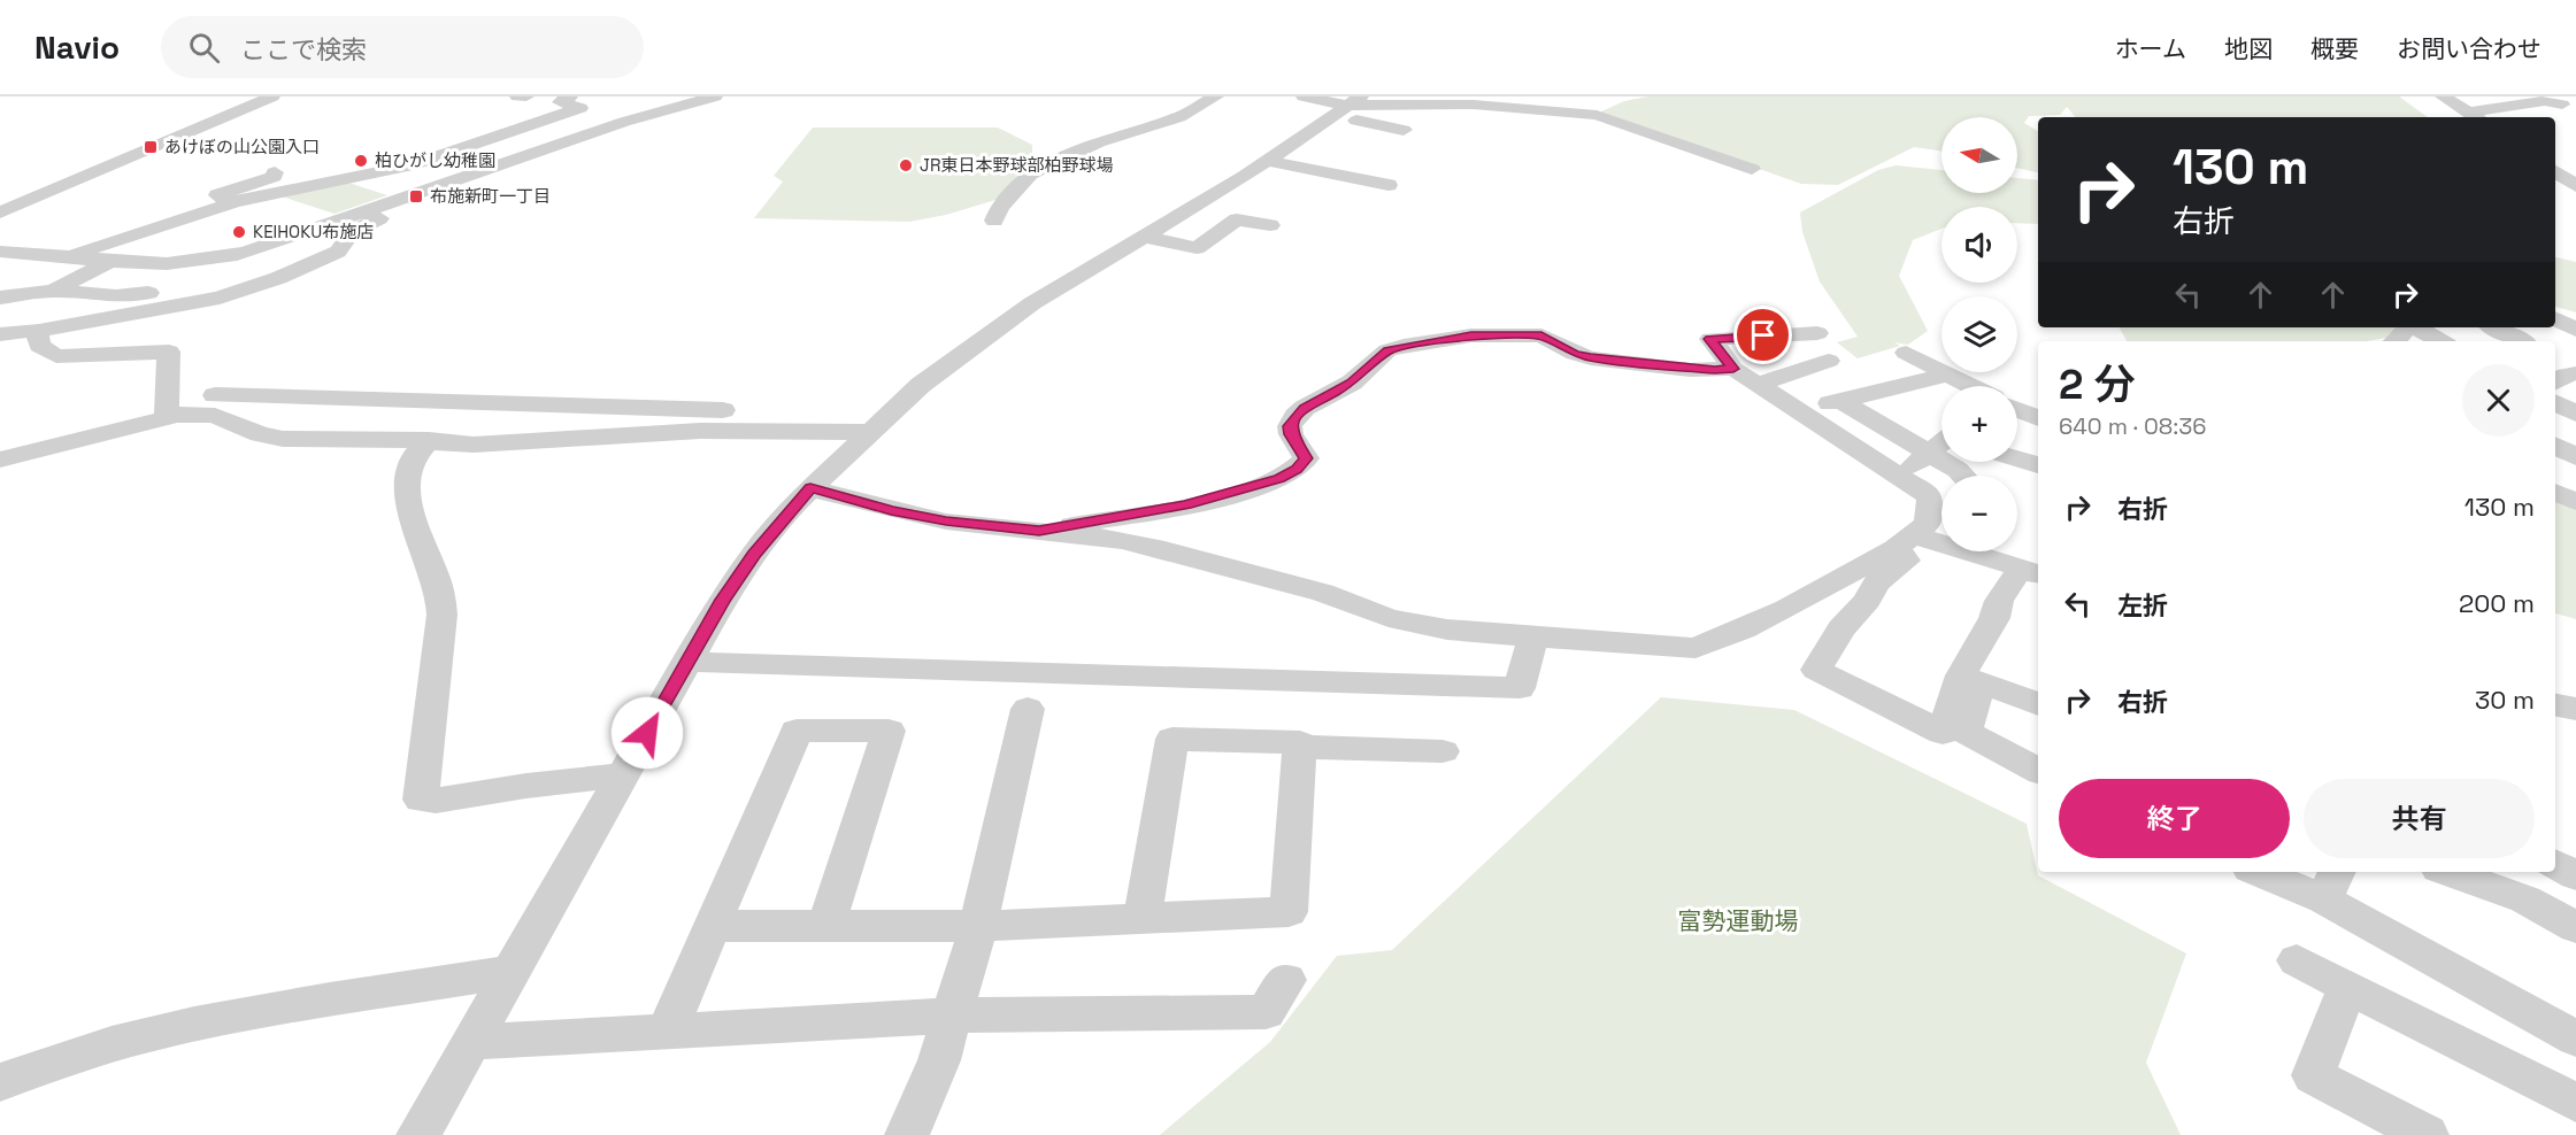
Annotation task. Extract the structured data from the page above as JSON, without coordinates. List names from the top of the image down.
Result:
{
  "parks": ["富勢運動場"],
  "places": {
    "transit": ["あけぼの山公園入口", "布施新町一丁目"],
    "other": ["柏ひがし幼稚園", "JR東日本野球部柏野球場", "KEIHOKU布施店"]
  },
  "north": "left",
  "page": {
    "header": "Navio",
    "search": "ここで検索",
    "nav": [
      "ホーム",
      "地図",
      "概要",
      "お問い合わせ"
    ],
    "map_buttons": ["+", "−"],
    "turn": ["130 m", "右折"],
    "heading": ["2 分", "640 m · 08:36"],
    "list": [
      {
        "name": "右折",
        "value": "130 m"
      },
      {
        "name": "左折",
        "value": "200 m"
      },
      {
        "name": "右折",
        "value": "30 m"
      }
    ],
    "buttons": ["終了", "共有"]
  }
}
